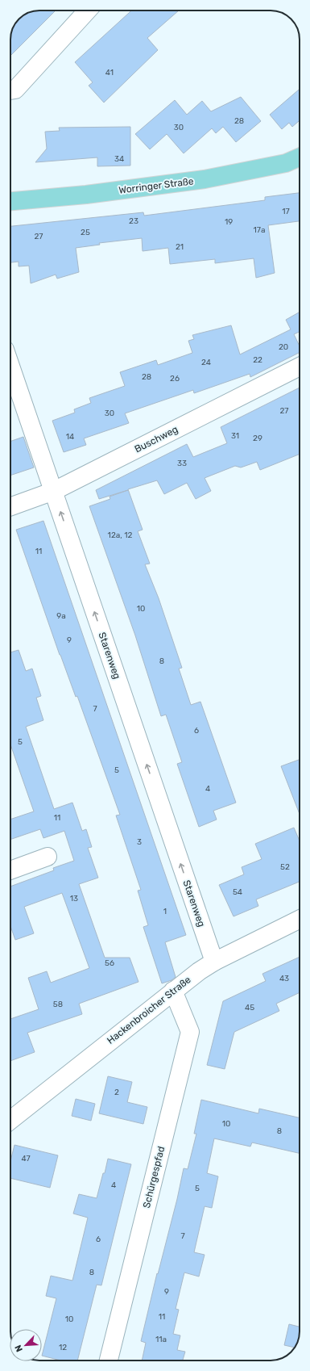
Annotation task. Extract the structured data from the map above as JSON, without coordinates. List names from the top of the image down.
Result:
{
  "streets": {
    "main road": ["Worringer Straße"],
    "street": [
      "Buschweg",
      "Starenweg",
      "Hackenbroicher Straße",
      "Schürgespfad"
    ]
  },
  "crossings": [
    ["Buschweg", "Starenweg"],
    ["Starenweg", "Hackenbroicher Straße"],
    ["Hackenbroicher Straße", "Schürgespfad"]
  ],
  "one_way": ["Starenweg"],
  "house_numbers": [
    "41",
    "28",
    "30",
    "34",
    "17",
    "23",
    "19",
    "17a",
    "25",
    "27",
    "21",
    "20",
    "22",
    "24",
    "28",
    "26",
    "27",
    "30",
    "31",
    "14",
    "29",
    "33",
    "12a, 12",
    "11",
    "10",
    "9a",
    "9",
    "8",
    "7",
    "6",
    "5",
    "5",
    "4",
    "11",
    "3",
    "52",
    "54",
    "13",
    "1",
    "56",
    "43",
    "58",
    "45",
    "2",
    "10",
    "8",
    "47",
    "4",
    "5",
    "7",
    "6",
    "8",
    "9",
    "11",
    "10",
    "11a",
    "12"
  ],
  "north": "bottom left"
}
